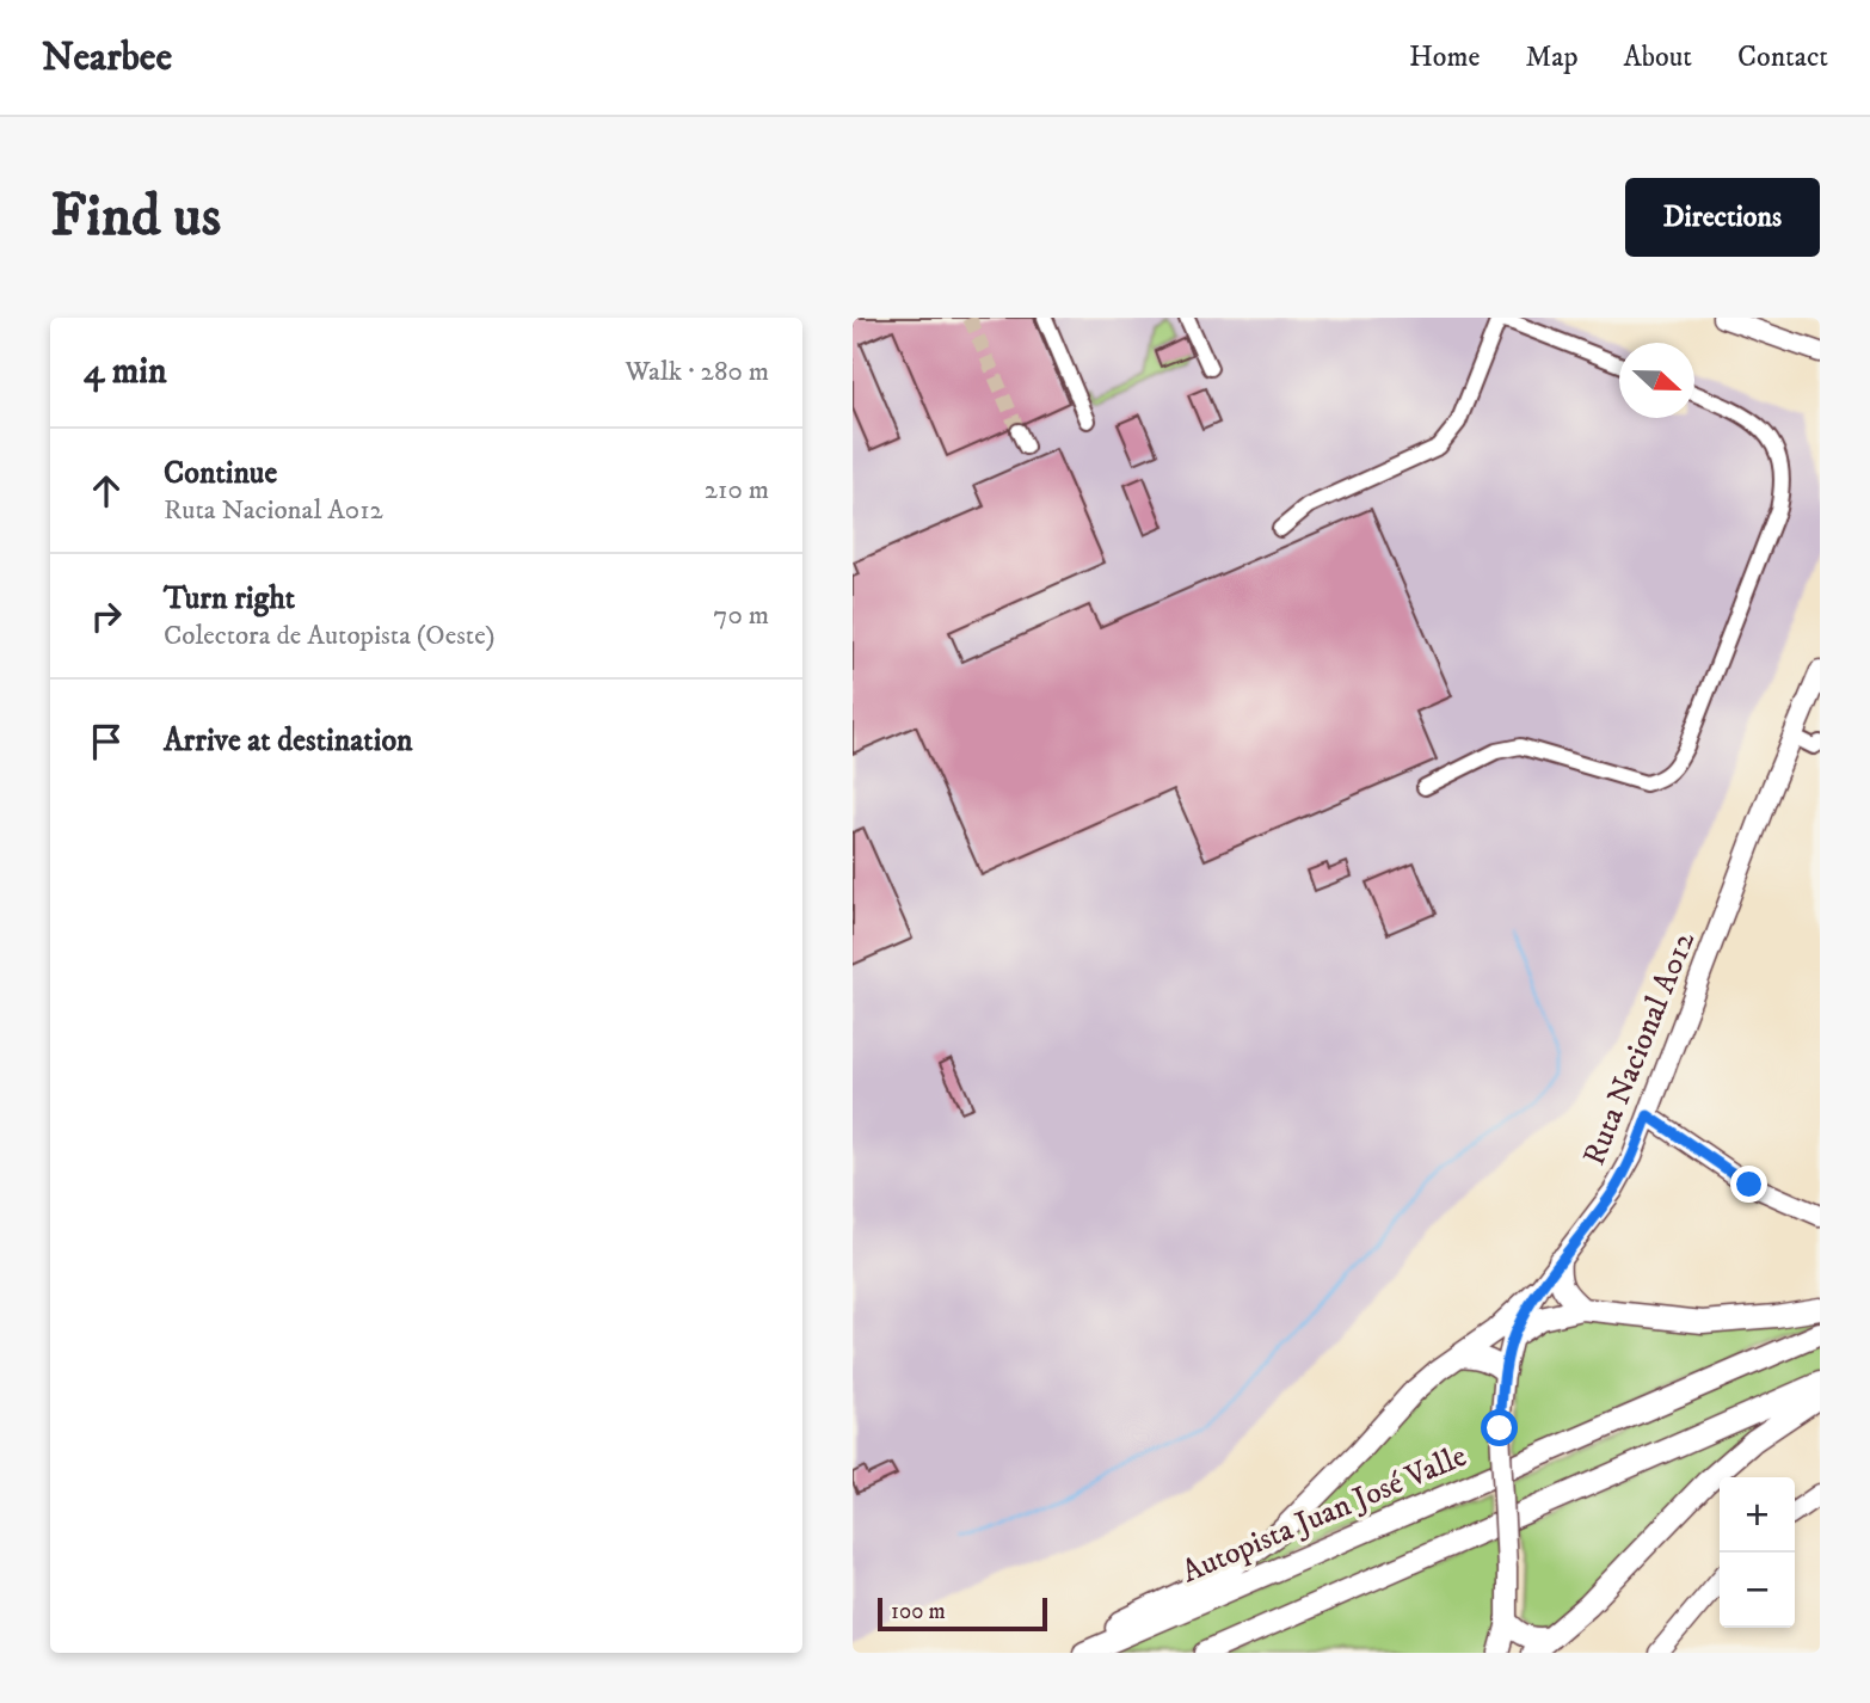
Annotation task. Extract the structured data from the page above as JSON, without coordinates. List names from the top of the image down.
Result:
{
  "streets": {
    "highway": ["Autopista Juan José Valle"],
    "main road": ["Ruta Nacional A012"]
  },
  "scale_bar": "100 m",
  "north": "right",
  "page": {
    "header": "Nearbee",
    "nav": [
      "Home",
      "Map",
      "About",
      "Contact"
    ],
    "buttons": "Directions",
    "title": "Find us",
    "heading": ["4 min", "Walk · 280 m"],
    "list": [
      ["Continue", "Ruta Nacional A012", "210 m"],
      ["Turn right", "Colectora de Autopista (Oeste)", "70 m"],
      "Arrive at destination"
    ],
    "map_buttons": ["+", "−"],
    "scale": "100 m"
  }
}
